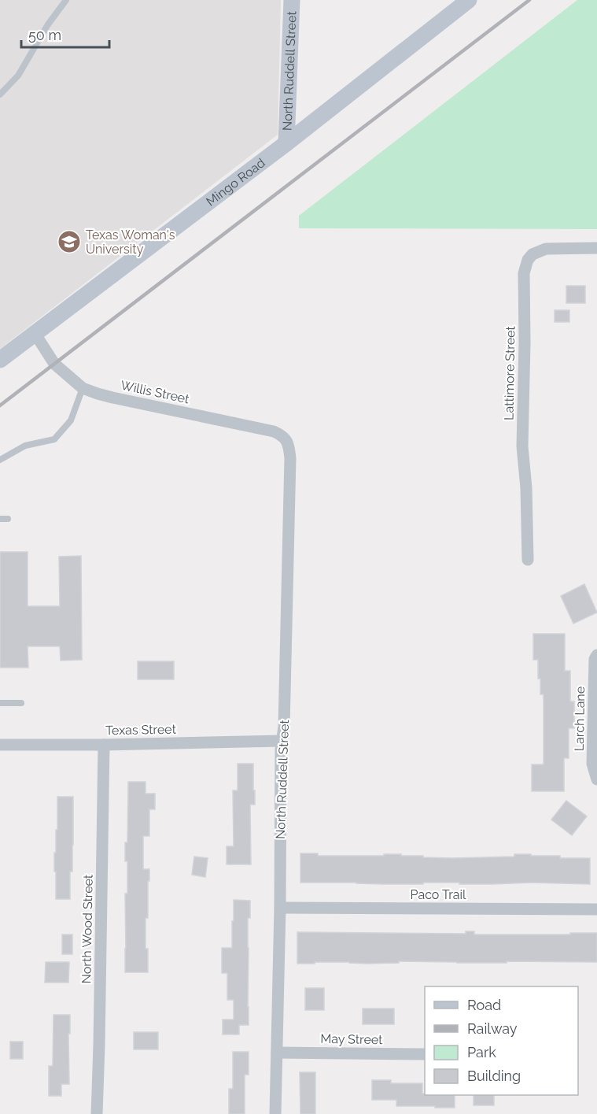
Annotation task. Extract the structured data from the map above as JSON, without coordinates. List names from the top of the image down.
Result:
{
  "streets": {
    "street": [
      "North Ruddell Street",
      "Mingo Road",
      "Lattimore Street",
      "Willis Street",
      "Larch Lane",
      "Texas Street",
      "Paco Trail",
      "North Wood Street",
      "May Street"
    ]
  },
  "crossings": [
    ["North Ruddell Street", "Mingo Road"],
    ["North Ruddell Street", "Willis Street"],
    ["North Ruddell Street", "Texas Street"],
    ["North Ruddell Street", "Paco Trail"],
    ["North Ruddell Street", "May Street"],
    ["Mingo Road", "Willis Street"],
    ["Texas Street", "North Wood Street"]
  ],
  "places": {
    "school or university": ["Texas Woman's University"]
  },
  "legend": [
    "Road",
    "Railway",
    "Park",
    "Building"
  ],
  "scale_bar": "50 m"
}
